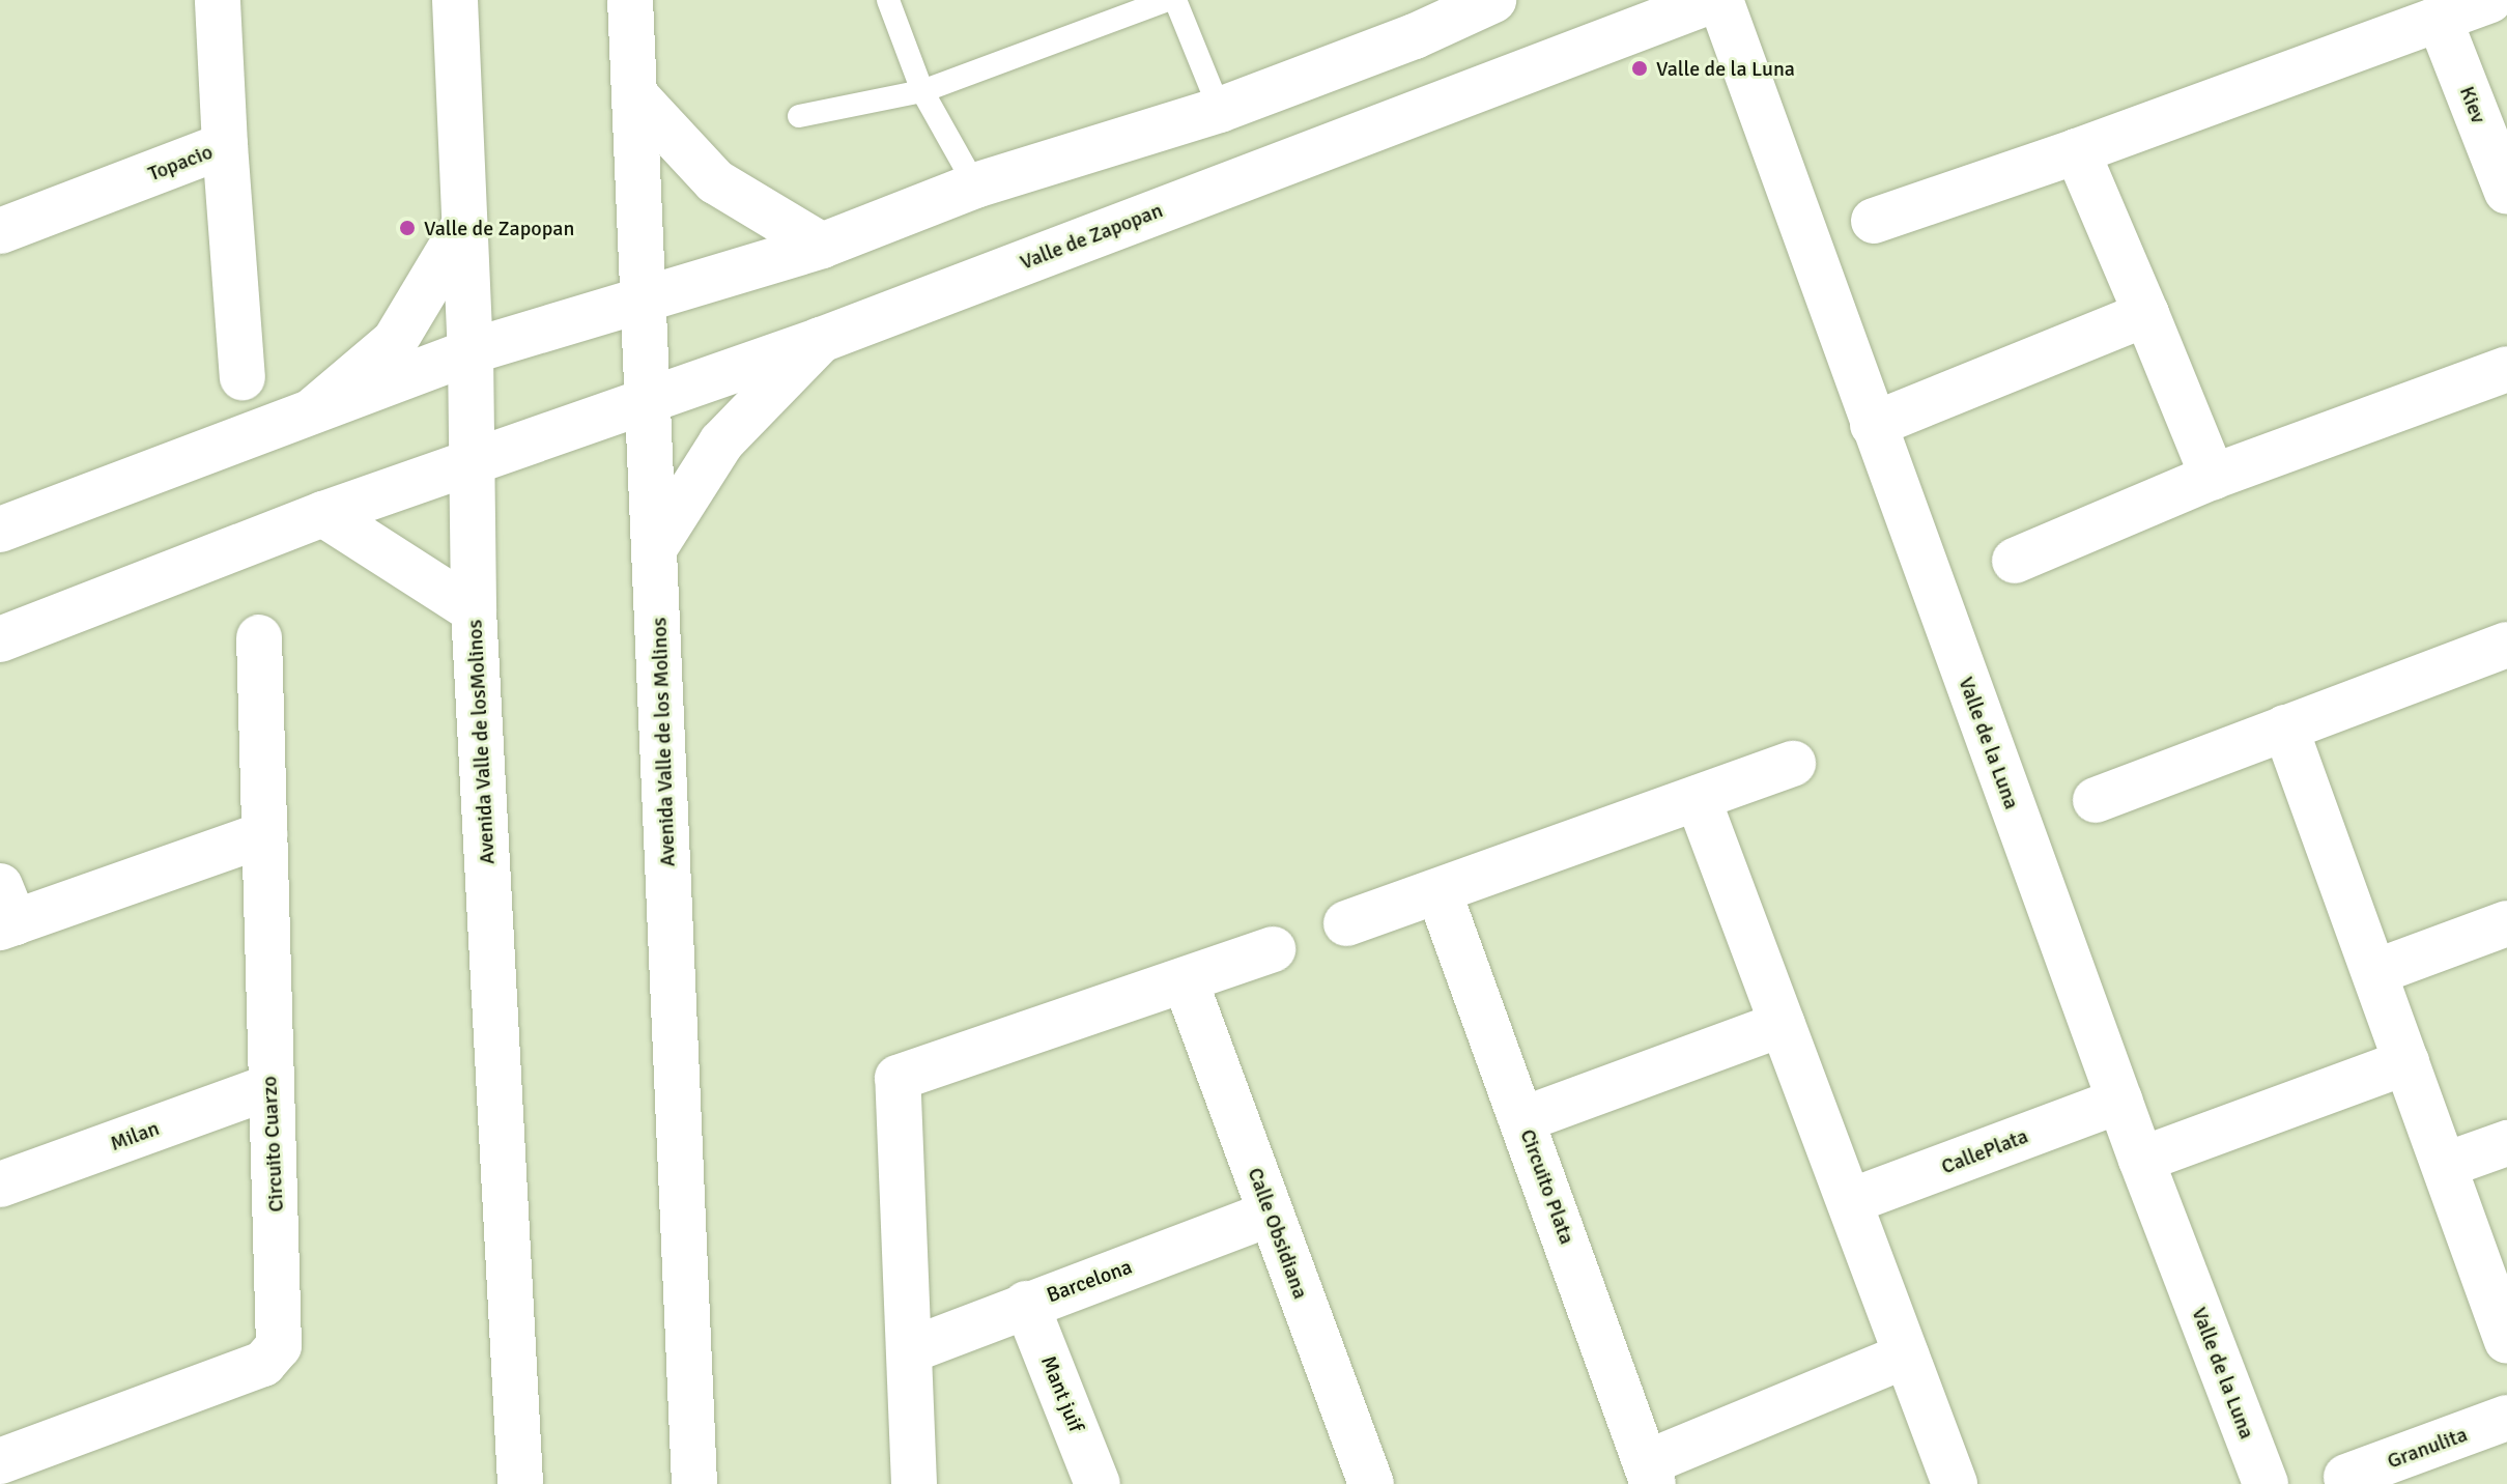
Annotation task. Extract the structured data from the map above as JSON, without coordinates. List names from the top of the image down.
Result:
{
  "streets": {
    "street": [
      "Kiev",
      "Topacio",
      "Valle de Zapopan",
      "Avenida Valle de losMolinos",
      "Avenida Valle de los Molinos",
      "Valle de la Luna",
      "Milan",
      "Circuito Cuarzo",
      "CallePlata",
      "Circuito Plata",
      "Calle Obsidiana",
      "Barcelona",
      "Mant juif",
      "Granulita"
    ]
  },
  "crossings": [
    ["Valle de Zapopan", "Avenida Valle de losMolinos"],
    ["Valle de Zapopan", "Avenida Valle de los Molinos"],
    ["Valle de la Luna", "CallePlata"],
    ["Milan", "Circuito Cuarzo"],
    ["Calle Obsidiana", "Barcelona"],
    ["Barcelona", "Mant juif"]
  ],
  "places": ["Valle de la Luna", "Valle de Zapopan"]
}
